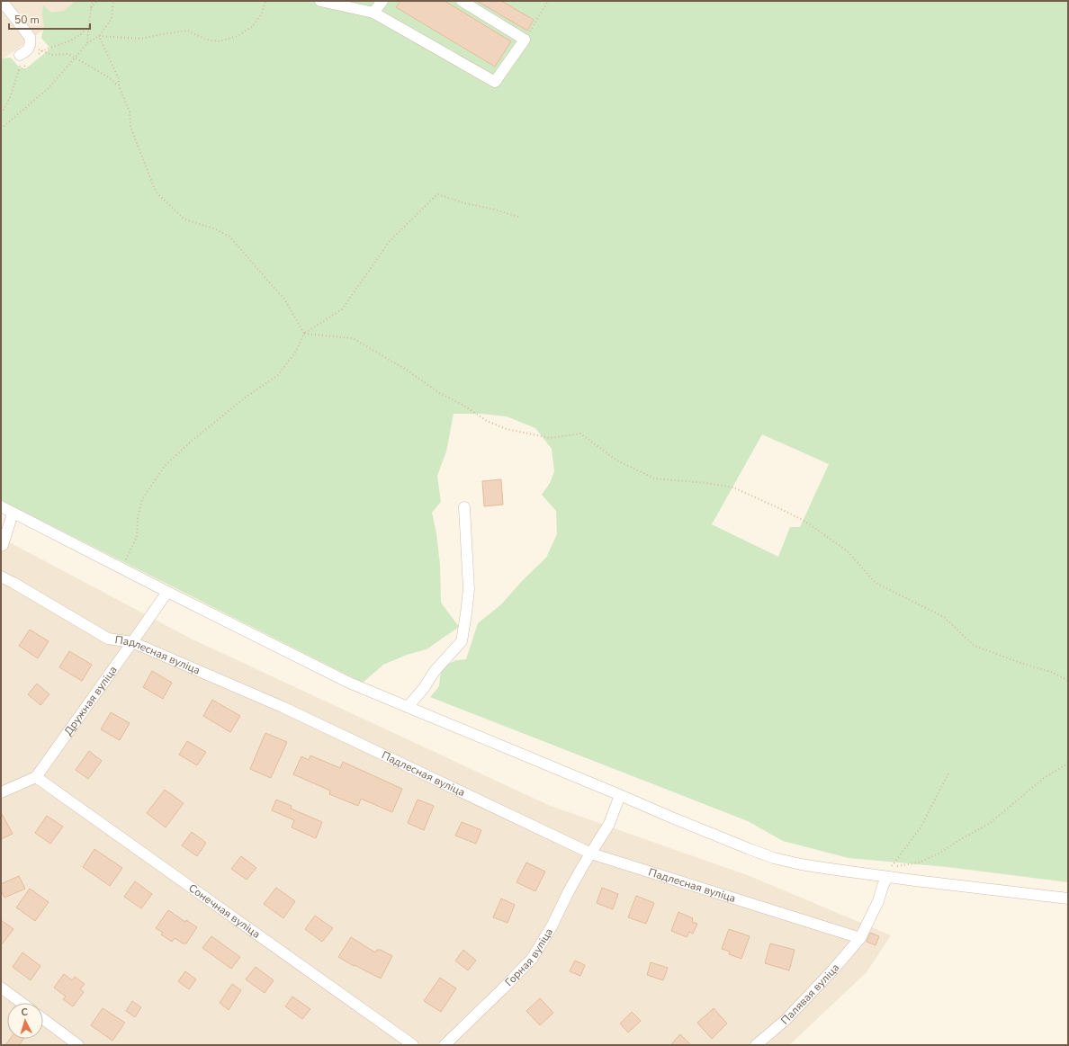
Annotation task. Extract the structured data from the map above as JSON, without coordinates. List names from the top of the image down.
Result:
{
  "streets": {
    "street": [
      "Падлесная вуліца",
      "Дружная вуліца",
      "Сонечная вуліца",
      "Горная вуліца",
      "Палявая вуліца"
    ]
  },
  "crossings": [
    ["Падлесная вуліца", "Дружная вуліца"],
    ["Падлесная вуліца", "Горная вуліца"],
    ["Падлесная вуліца", "Палявая вуліца"],
    ["Дружная вуліца", "Сонечная вуліца"]
  ],
  "scale_bar": "50 m",
  "north": "top"
}
